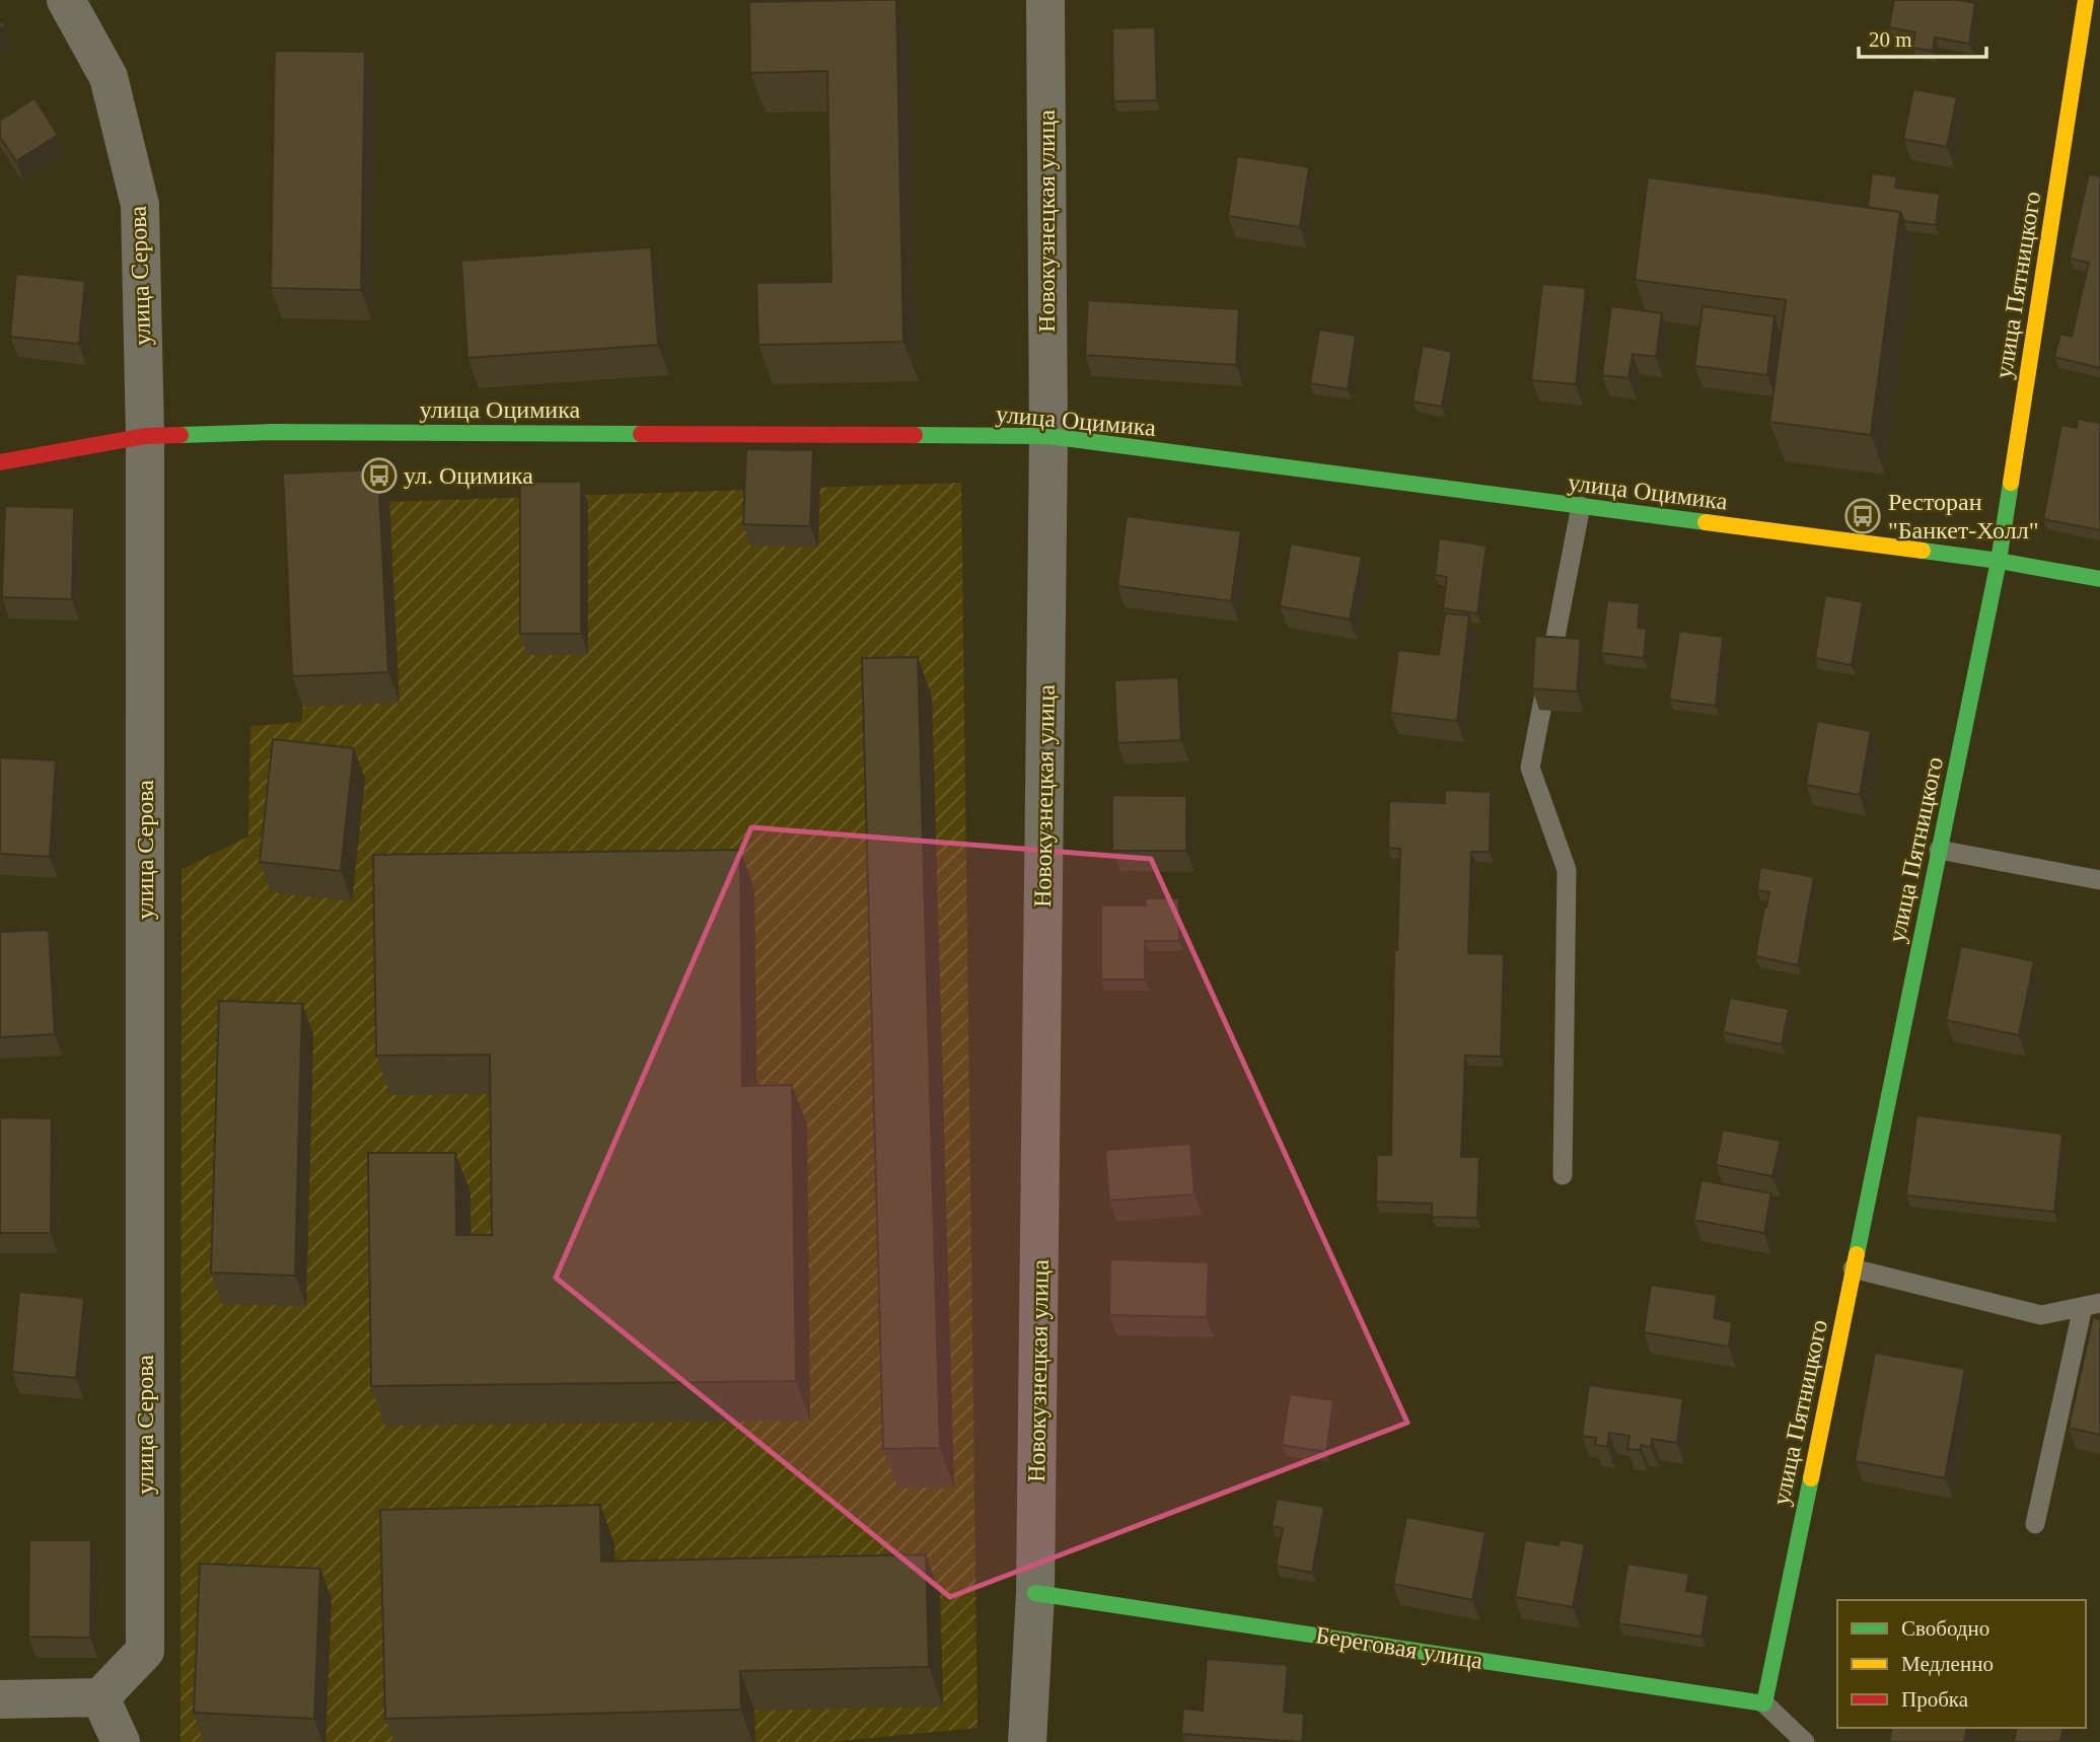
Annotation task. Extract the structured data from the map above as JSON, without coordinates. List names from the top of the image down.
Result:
{
  "streets": {
    "street": [
      "Новокузнецкая улица",
      "улица Серова",
      "улица Пятницкого",
      "улица Оцимика",
      "Береговая улица"
    ]
  },
  "crossings": [
    ["Новокузнецкая улица", "улица Оцимика"],
    ["Новокузнецкая улица", "Береговая улица"],
    ["улица Серова", "улица Оцимика"],
    ["улица Пятницкого", "улица Оцимика"],
    ["улица Пятницкого", "Береговая улица"]
  ],
  "places": {
    "bus stop": ["ул. Оцимика", "Ресторан \"Банкет-Холл\""]
  },
  "legend": ["Свободно", "Медленно", "Пробка"],
  "scale_bar": "20 m"
}
